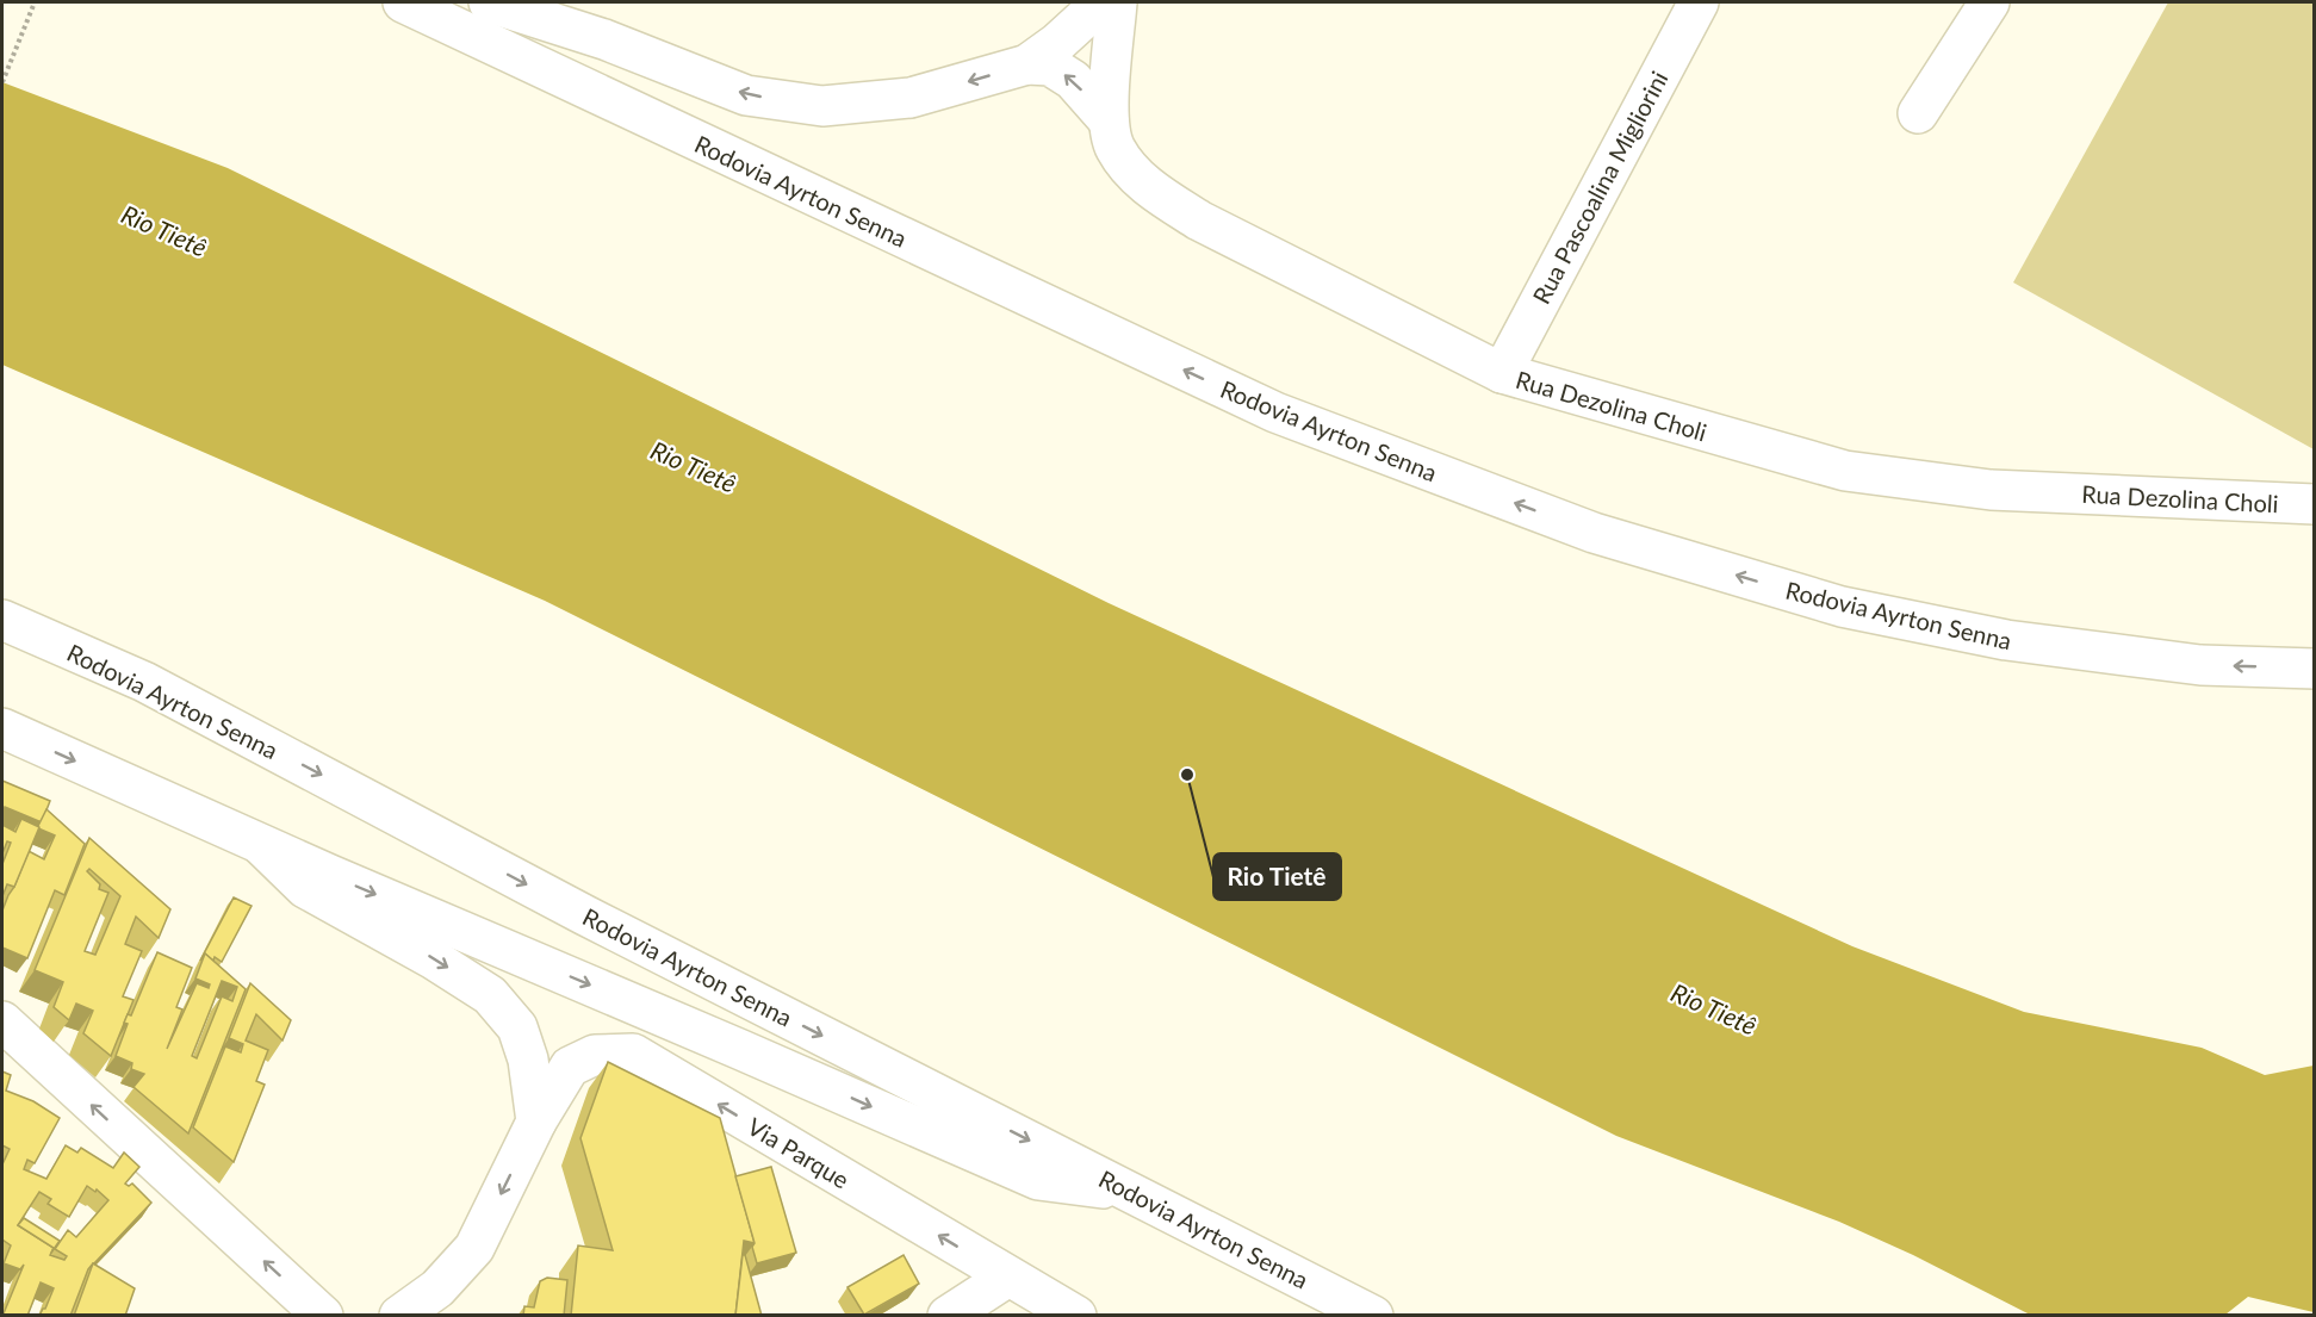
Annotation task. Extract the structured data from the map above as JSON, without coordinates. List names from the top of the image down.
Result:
{
  "streets": {
    "main road": [
      "Rua Pascoalina Migliorini",
      "Rodovia Ayrton Senna",
      "Rua Dezolina Choli",
      "Via Parque"
    ]
  },
  "crossings": [
    ["Rua Pascoalina Migliorini", "Rua Dezolina Choli"]
  ],
  "water": ["Rio Tietê"],
  "places": ["Rio Tietê"]
}
